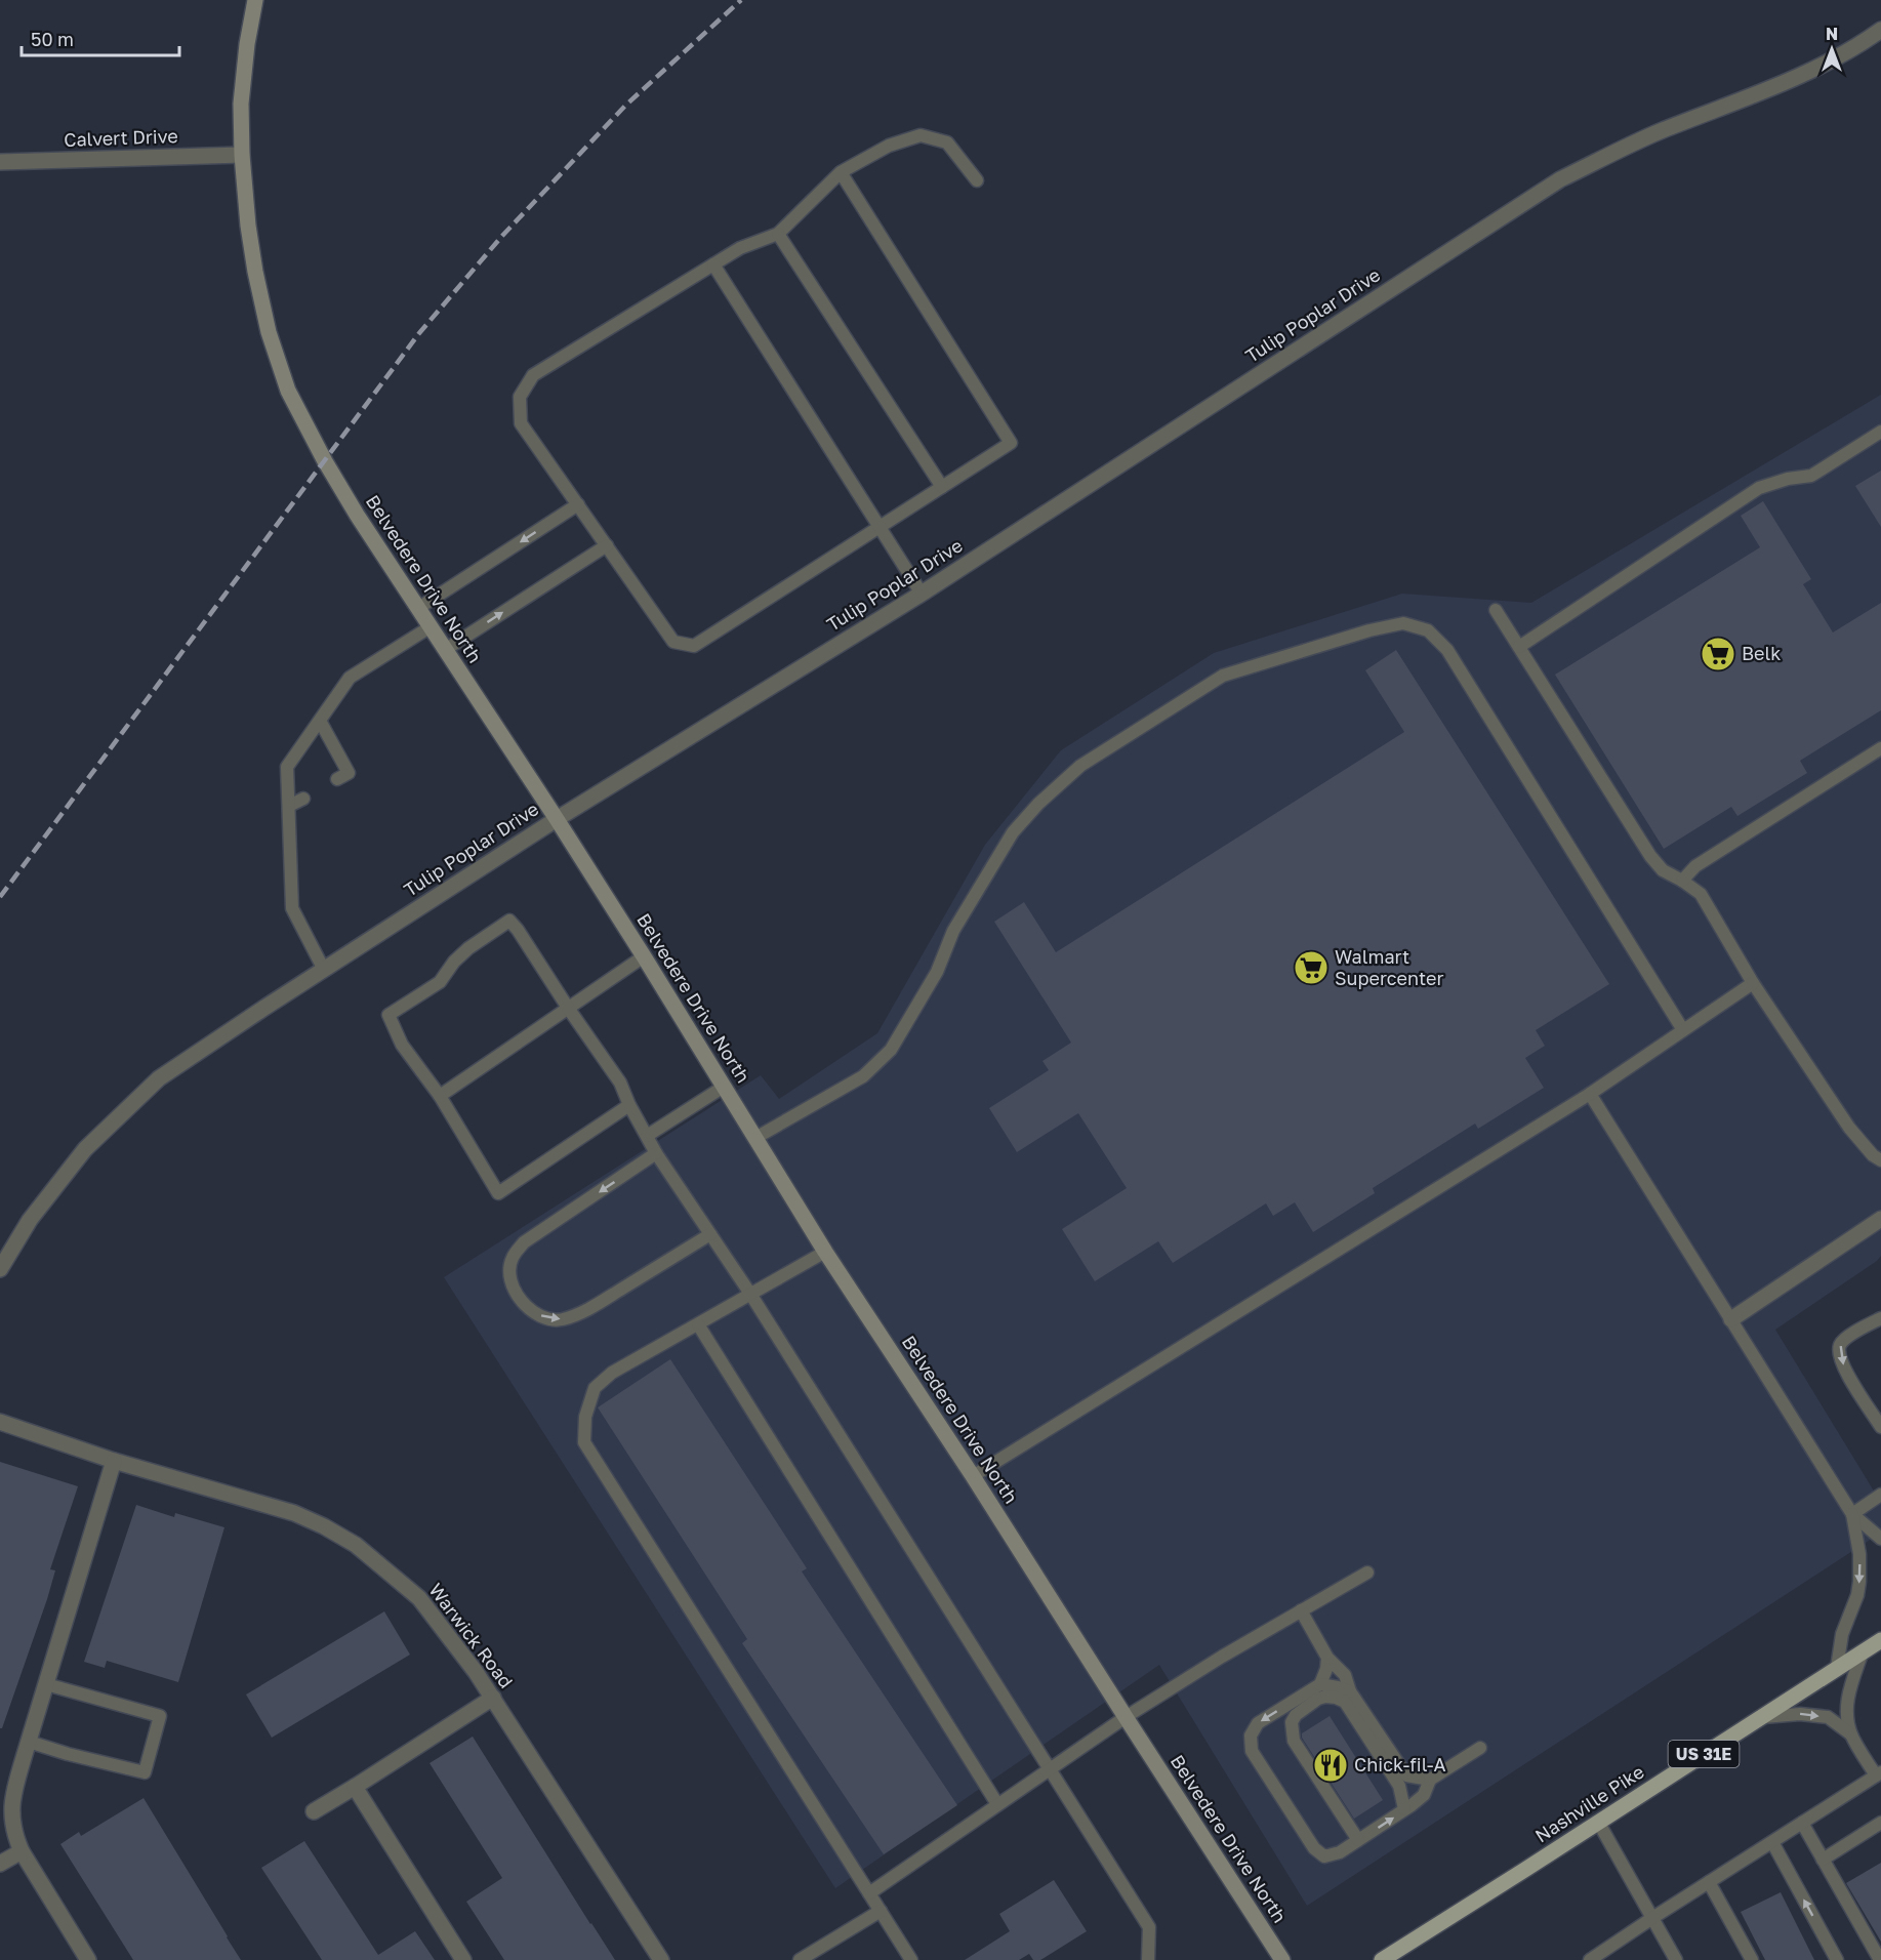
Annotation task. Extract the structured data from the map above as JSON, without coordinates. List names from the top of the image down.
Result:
{
  "streets": {
    "main road": ["US 31E", "Nashville Pike"],
    "street": [
      "Calvert Drive",
      "Tulip Poplar Drive",
      "Belvedere Drive North",
      "Warwick Road"
    ]
  },
  "crossings": [
    ["Calvert Drive", "Belvedere Drive North"],
    ["Tulip Poplar Drive", "Belvedere Drive North"]
  ],
  "places": {
    "supermarket": ["Belk", "Walmart Supercenter"],
    "restaurant": ["Chick-fil-A"]
  },
  "scale_bar": "50 m",
  "north": "top"
}
